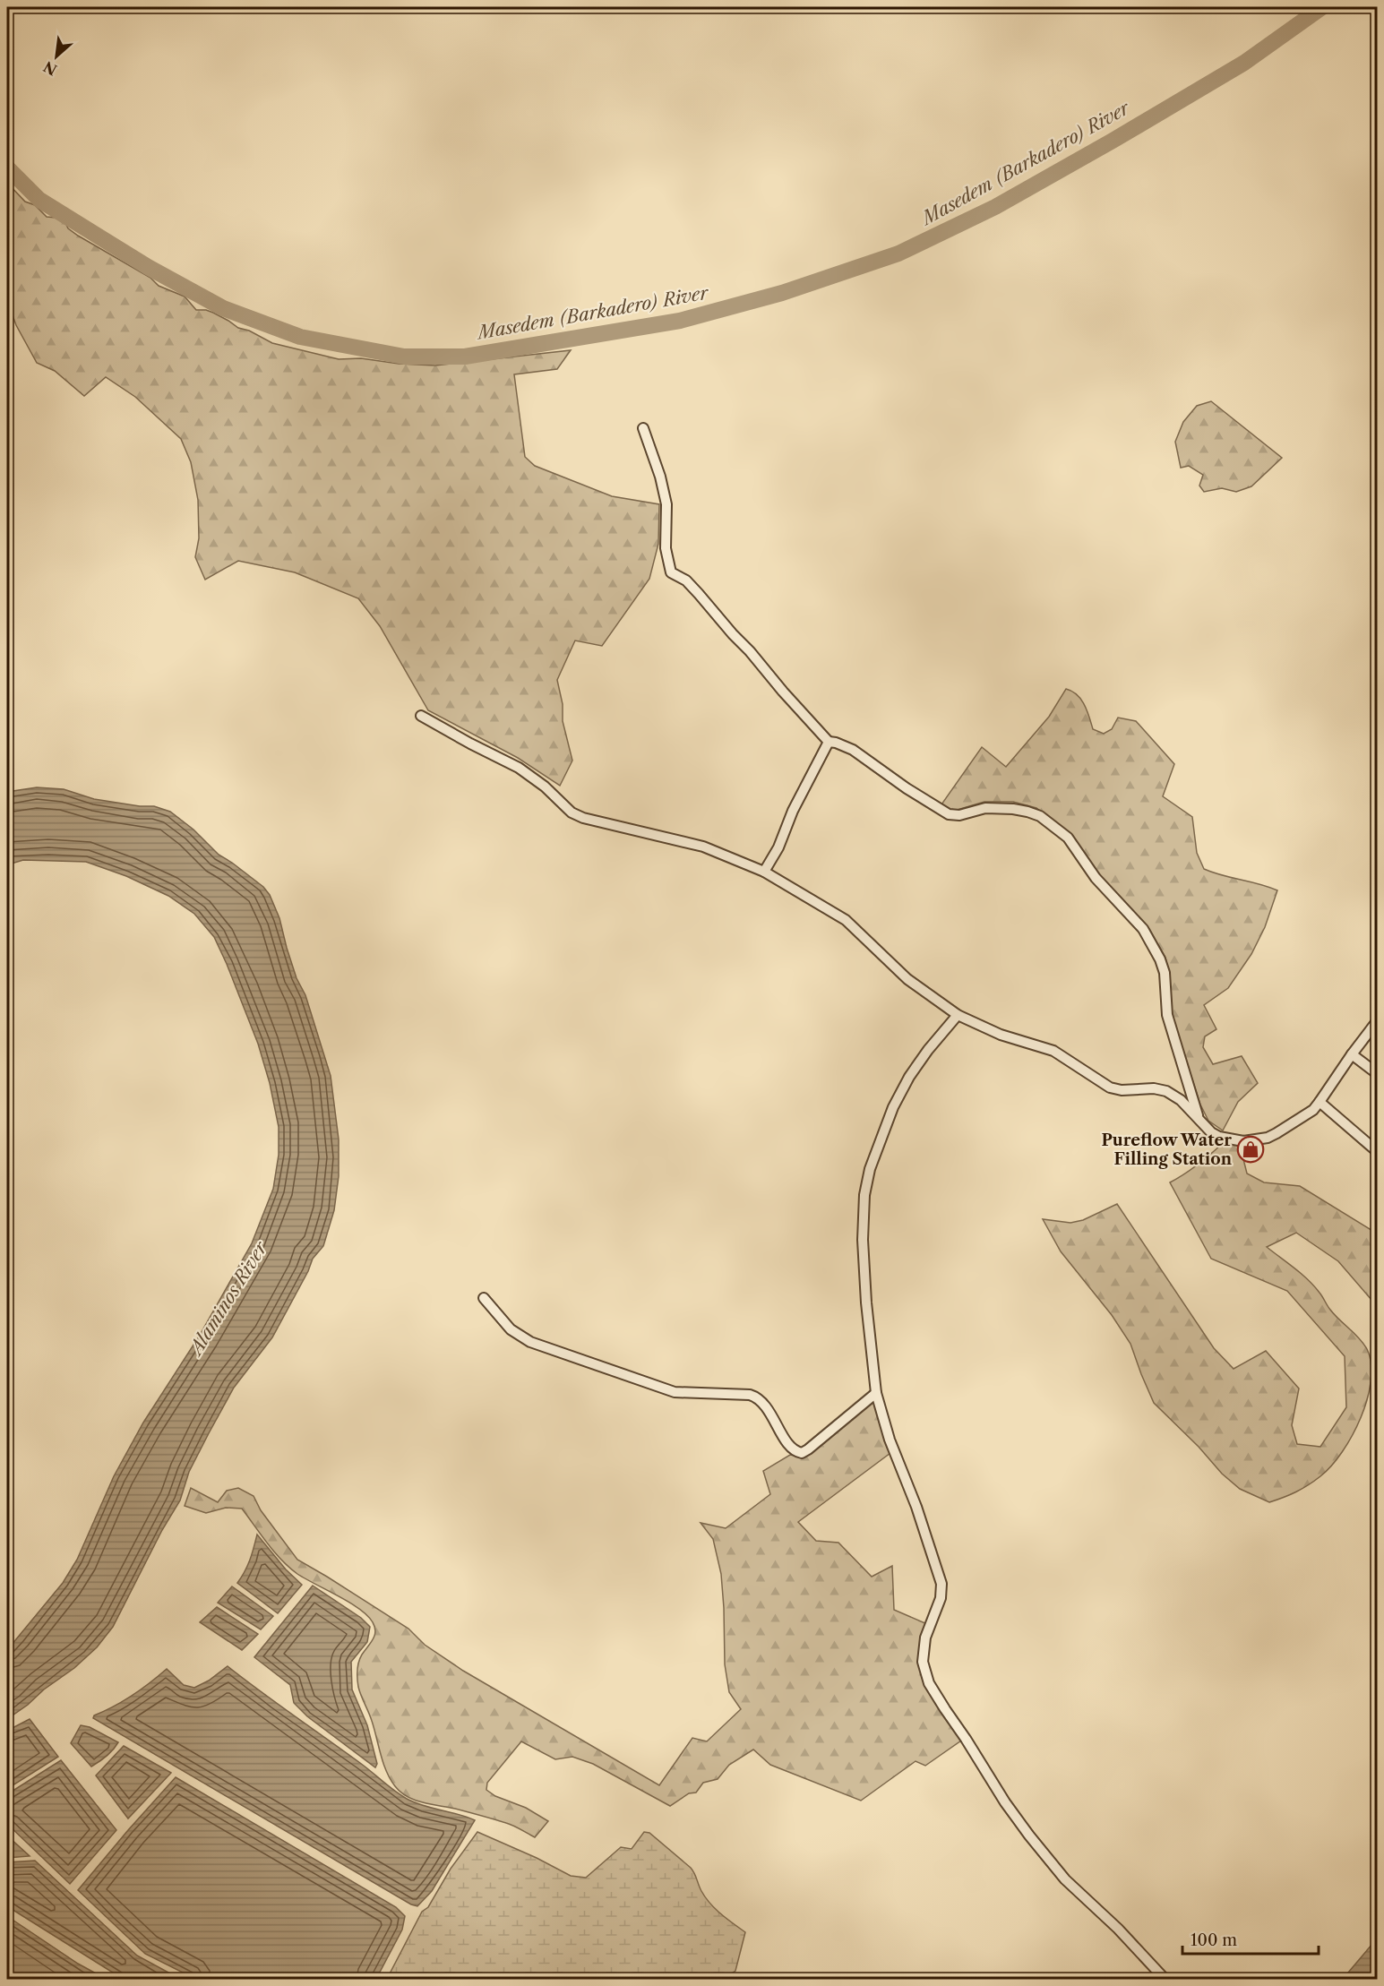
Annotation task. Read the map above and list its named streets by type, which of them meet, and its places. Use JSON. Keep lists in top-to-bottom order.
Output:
{
  "water": ["Masedem (Barkadero) River", "Alaminos River"],
  "places": {
    "shop": ["Pureflow Water Filling Station"]
  },
  "scale_bar": "100 m",
  "north": "bottom left"
}
